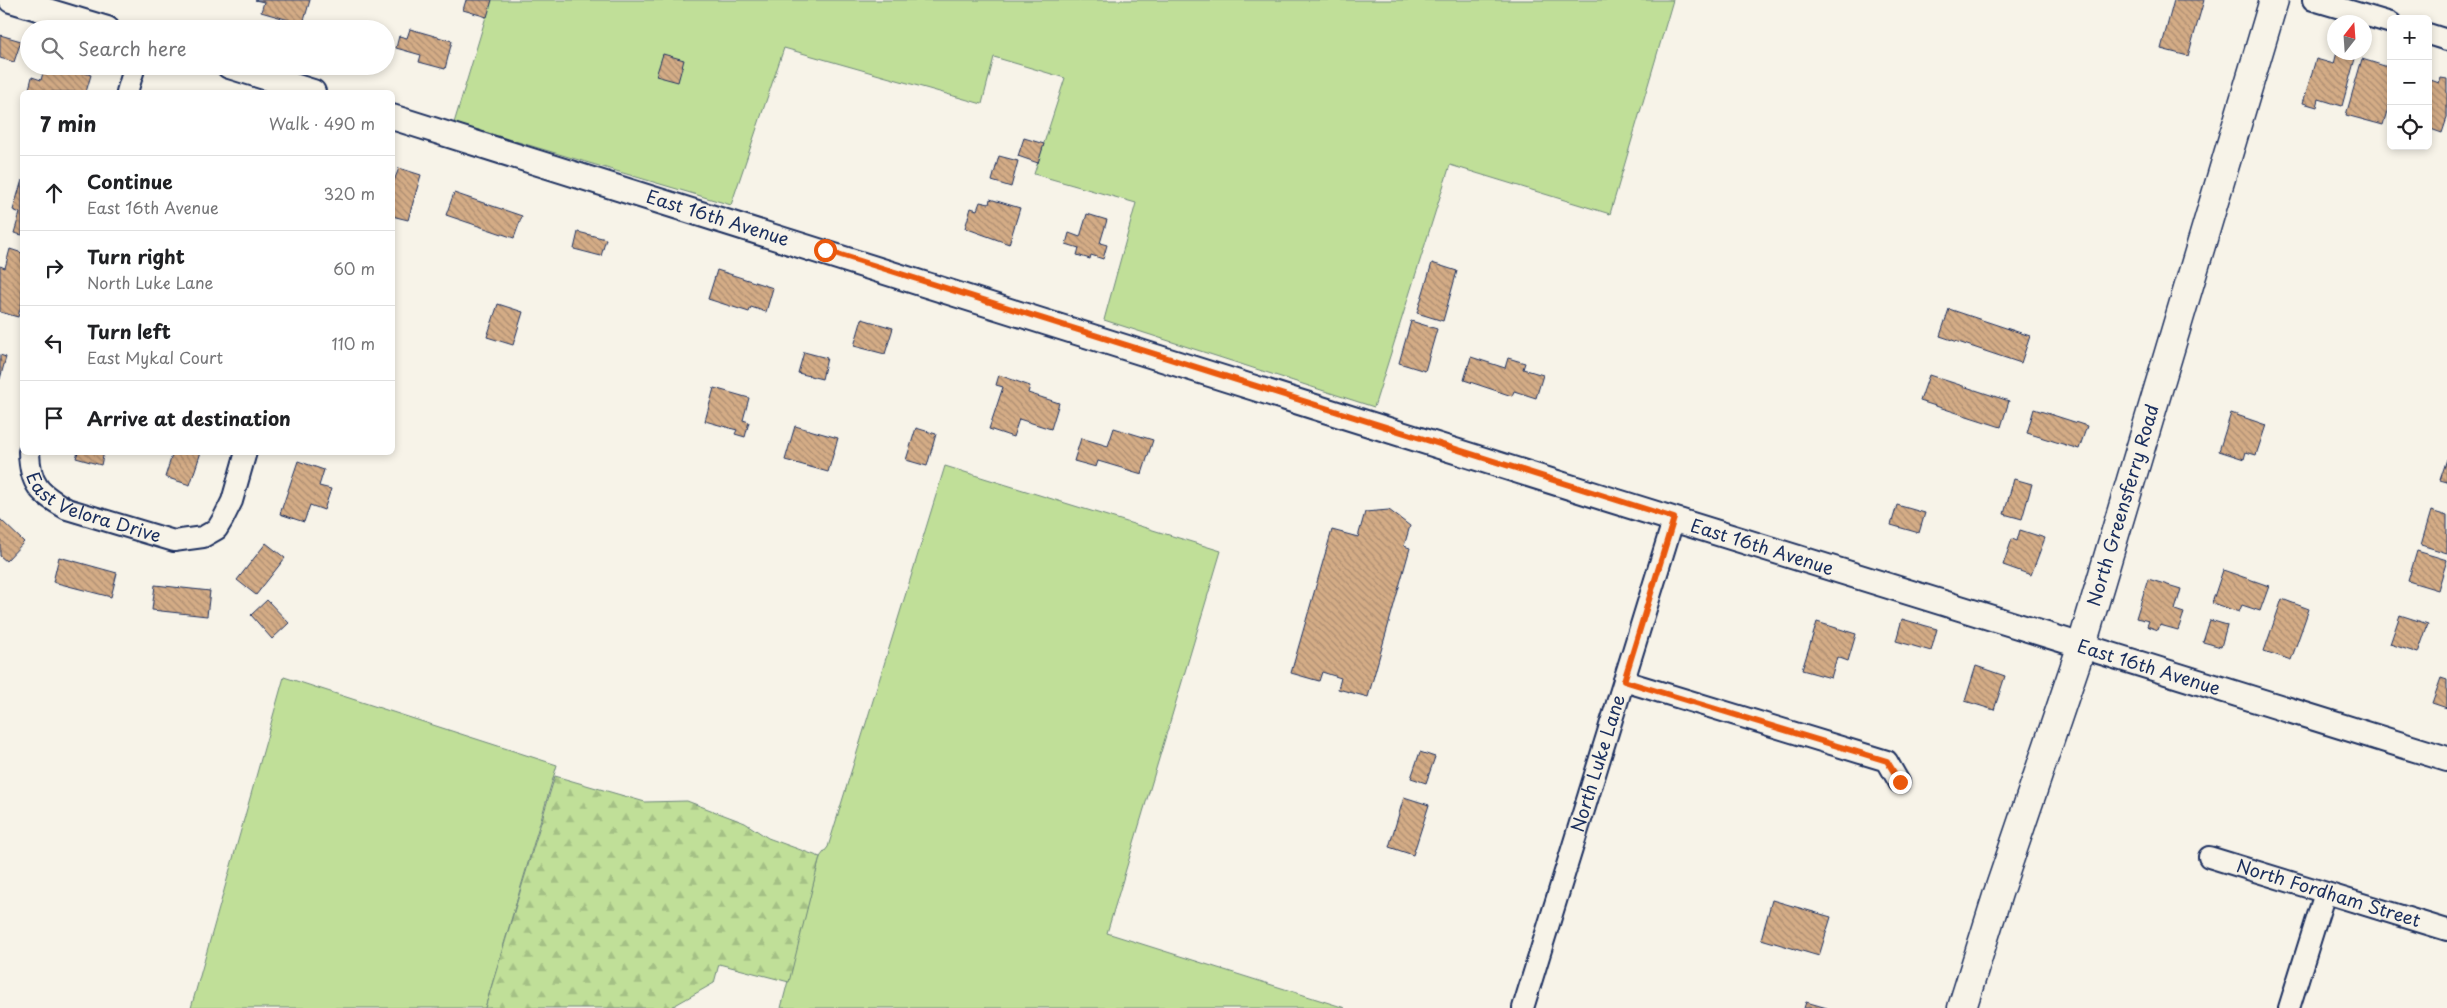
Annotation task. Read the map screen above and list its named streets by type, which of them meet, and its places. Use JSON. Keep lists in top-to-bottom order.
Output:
{
  "streets": {
    "main road": ["North Greensferry Road"],
    "street": [
      "East 16th Avenue",
      "East Velora Drive",
      "North Luke Lane",
      "North Fordham Street"
    ]
  },
  "crossings": [
    ["East 16th Avenue", "North Greensferry Road"],
    ["East 16th Avenue", "North Luke Lane"]
  ],
  "north": "top",
  "page": {
    "map_buttons": ["+", "−"],
    "search": "Search here",
    "heading": ["7 min", "Walk · 490 m"],
    "list": [
      ["Continue", "East 16th Avenue", "320 m"],
      ["Turn right", "North Luke Lane", "60 m"],
      ["Turn left", "East Mykal Court", "110 m"],
      "Arrive at destination"
    ]
  }
}
